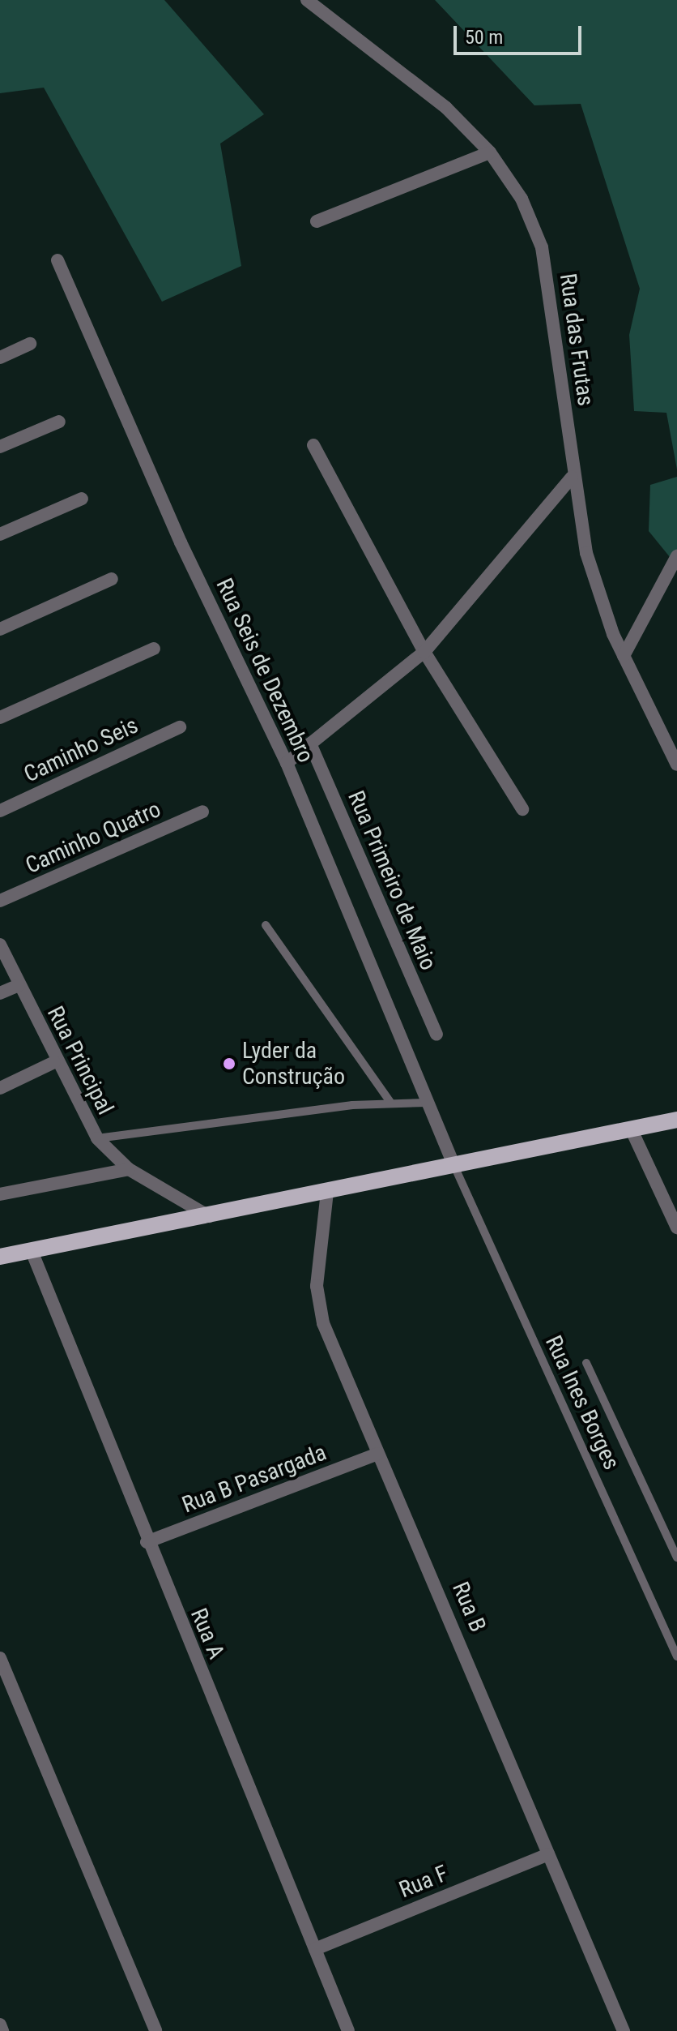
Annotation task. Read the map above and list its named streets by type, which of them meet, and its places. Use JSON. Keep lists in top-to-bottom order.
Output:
{
  "streets": {
    "street": [
      "Rua das Frutas",
      "Rua Seis de Dezembro",
      "Caminho Seis",
      "Caminho Quatro",
      "Rua Primeiro de Maio",
      "Rua Principal",
      "Rua B Pasargada",
      "Rua B",
      "Rua A",
      "Rua F"
    ],
    "lane": ["Rua Ines Borges"]
  },
  "crossings": [
    ["Rua Seis de Dezembro", "Rua Ines Borges"],
    ["Rua B Pasargada", "Rua B"],
    ["Rua B Pasargada", "Rua A"],
    ["Rua B", "Rua F"],
    ["Rua A", "Rua F"]
  ],
  "places": ["Lyder da Construção"],
  "scale_bar": "50 m"
}
